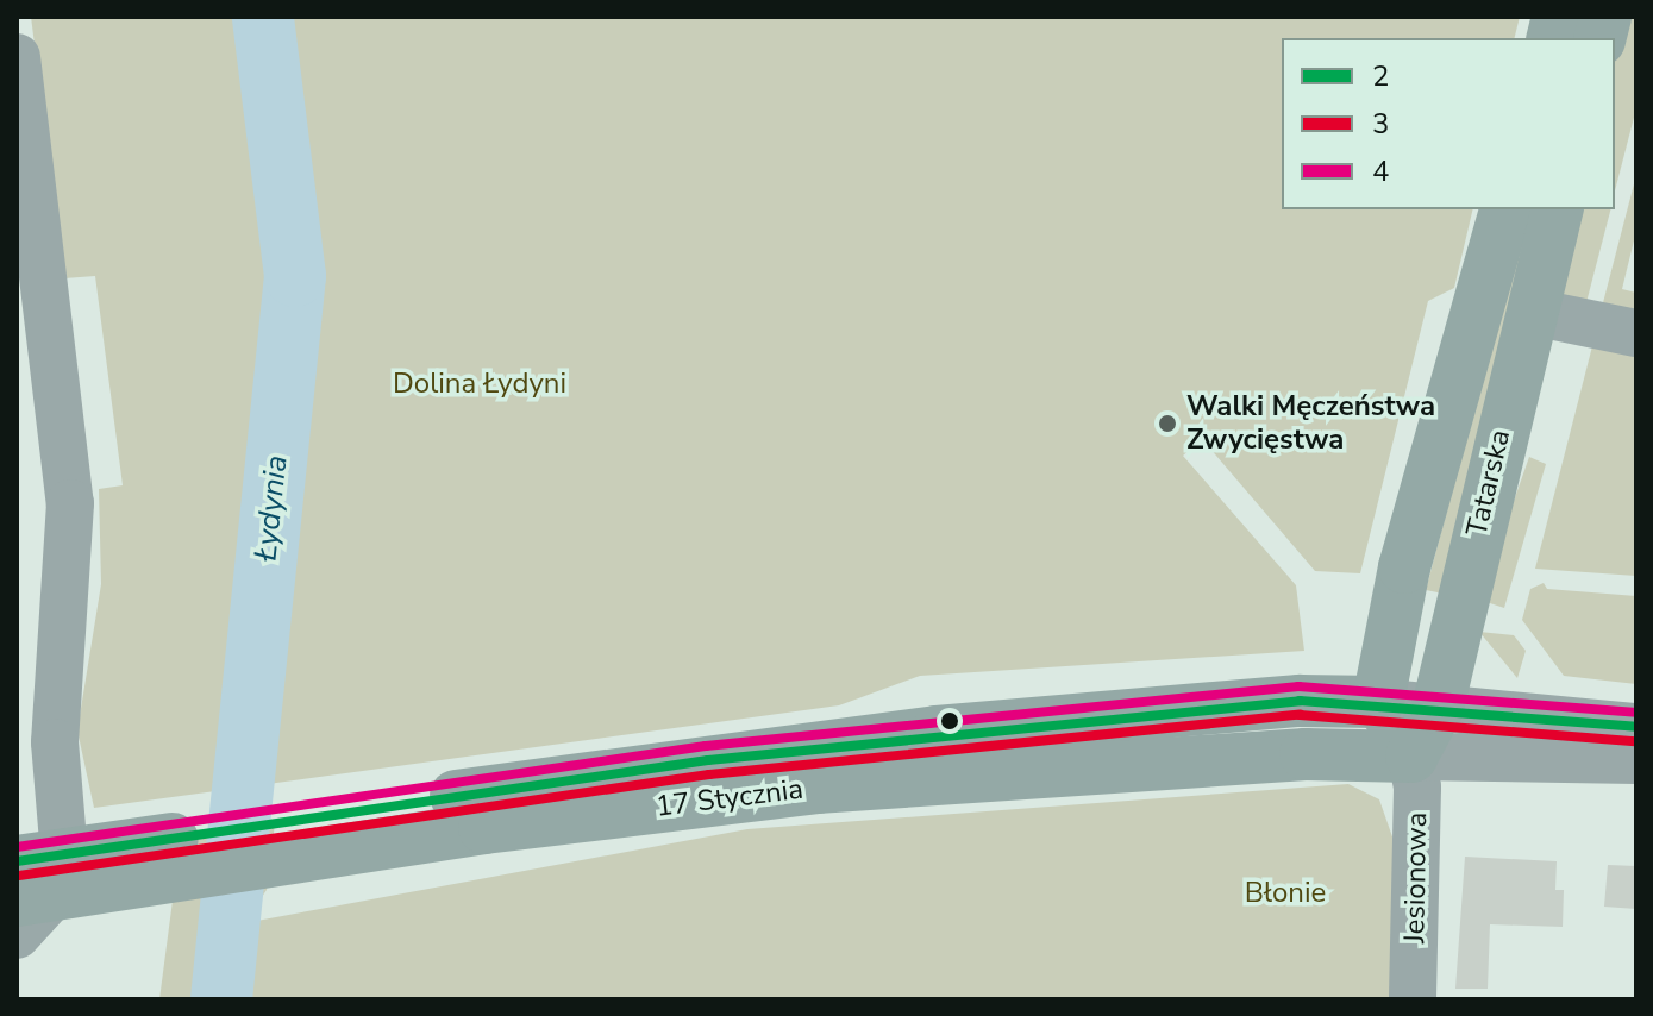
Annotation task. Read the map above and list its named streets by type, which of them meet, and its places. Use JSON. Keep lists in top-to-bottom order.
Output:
{
  "streets": {
    "main road": ["Tatarska", "17 Stycznia"],
    "street": ["Jesionowa"]
  },
  "crossings": [
    ["Tatarska", "17 Stycznia"],
    ["Tatarska", "Jesionowa"],
    ["17 Stycznia", "Jesionowa"]
  ],
  "water": ["Łydynia"],
  "parks": ["Dolina Łydyni", "Błonie"],
  "places": ["Walki Męczeństwa Zwycięstwa"],
  "lines": ["transit line 4", "transit line 2", "transit line 3"],
  "legend": ["2", "3", "4"]
}
